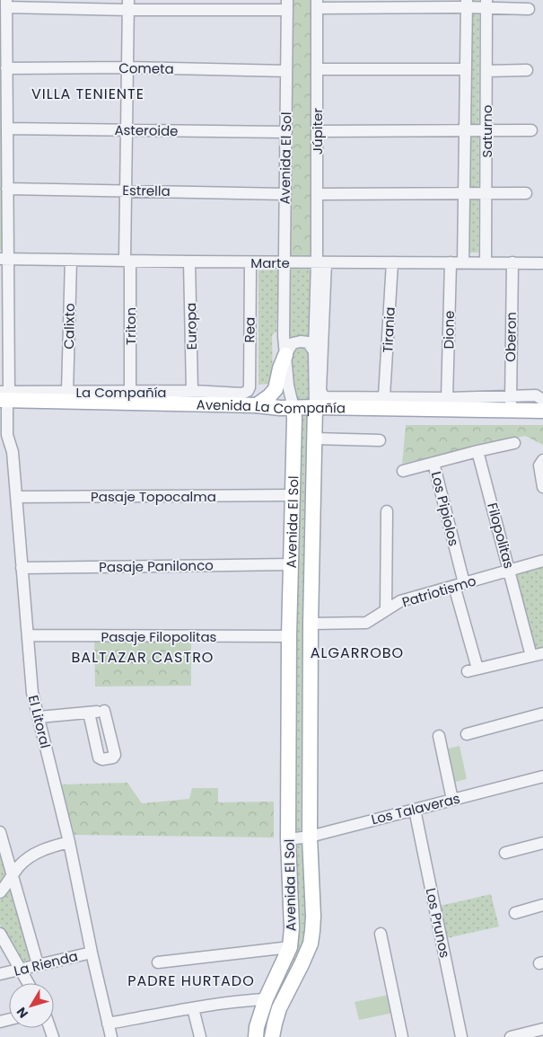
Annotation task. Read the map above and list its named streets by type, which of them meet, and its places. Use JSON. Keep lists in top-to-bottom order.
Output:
{
  "streets": {
    "main road": ["Avenida El Sol", "Avenida La Compañía"],
    "street": [
      "Cometa",
      "Asteroide",
      "Júpiter",
      "Saturno",
      "Estrella",
      "Marte",
      "Calixto",
      "Triton",
      "Europa",
      "Rea",
      "Tirania",
      "Dione",
      "Oberon",
      "La Compañía",
      "Pasaje Topocalma",
      "Los Pipiolos",
      "Filopolitas",
      "Pasaje Panilonco",
      "Patriotismo",
      "Pasaje Filopolitas",
      "El Litoral",
      "Los Talaveras",
      "Los Prunos",
      "La Rienda"
    ]
  },
  "crossings": [
    ["Cometa", "Avenida El Sol"],
    ["Cometa", "Triton"],
    ["Cometa", "El Litoral"],
    ["Asteroide", "Avenida El Sol"],
    ["Asteroide", "Triton"],
    ["Asteroide", "El Litoral"],
    ["Júpiter", "Avenida El Sol"],
    ["Júpiter", "Marte"],
    ["Saturno", "Marte"],
    ["Avenida El Sol", "Estrella"],
    ["Avenida El Sol", "Marte"],
    ["Avenida El Sol", "Avenida La Compañía"],
    ["Avenida El Sol", "Pasaje Topocalma"],
    ["Avenida El Sol", "Pasaje Panilonco"],
    ["Avenida El Sol", "Patriotismo"],
    ["Avenida El Sol", "Pasaje Filopolitas"],
    ["Avenida El Sol", "Los Talaveras"],
    ["Estrella", "Triton"],
    ["Estrella", "El Litoral"],
    ["Marte", "Calixto"],
    ["Marte", "Triton"],
    ["Marte", "Europa"],
    ["Marte", "Rea"],
    ["Marte", "Tirania"],
    ["Marte", "Dione"],
    ["Marte", "Oberon"],
    ["Marte", "El Litoral"],
    ["Calixto", "La Compañía"],
    ["Triton", "La Compañía"],
    ["Europa", "La Compañía"],
    ["Rea", "La Compañía"],
    ["Oberon", "Avenida La Compañía"],
    ["La Compañía", "Avenida La Compañía"],
    ["La Compañía", "El Litoral"],
    ["Avenida La Compañía", "El Litoral"],
    ["Pasaje Topocalma", "El Litoral"],
    ["Los Pipiolos", "Filopolitas"],
    ["Los Pipiolos", "Patriotismo"],
    ["Filopolitas", "Patriotismo"],
    ["Pasaje Panilonco", "El Litoral"],
    ["Pasaje Filopolitas", "El Litoral"],
    ["El Litoral", "La Rienda"],
    ["Los Talaveras", "Los Prunos"]
  ],
  "districts": [
    "VILLA TENIENTE",
    "ALGARROBO",
    "BALTAZAR CASTRO",
    "PADRE HURTADO"
  ],
  "north": "bottom left"
}
